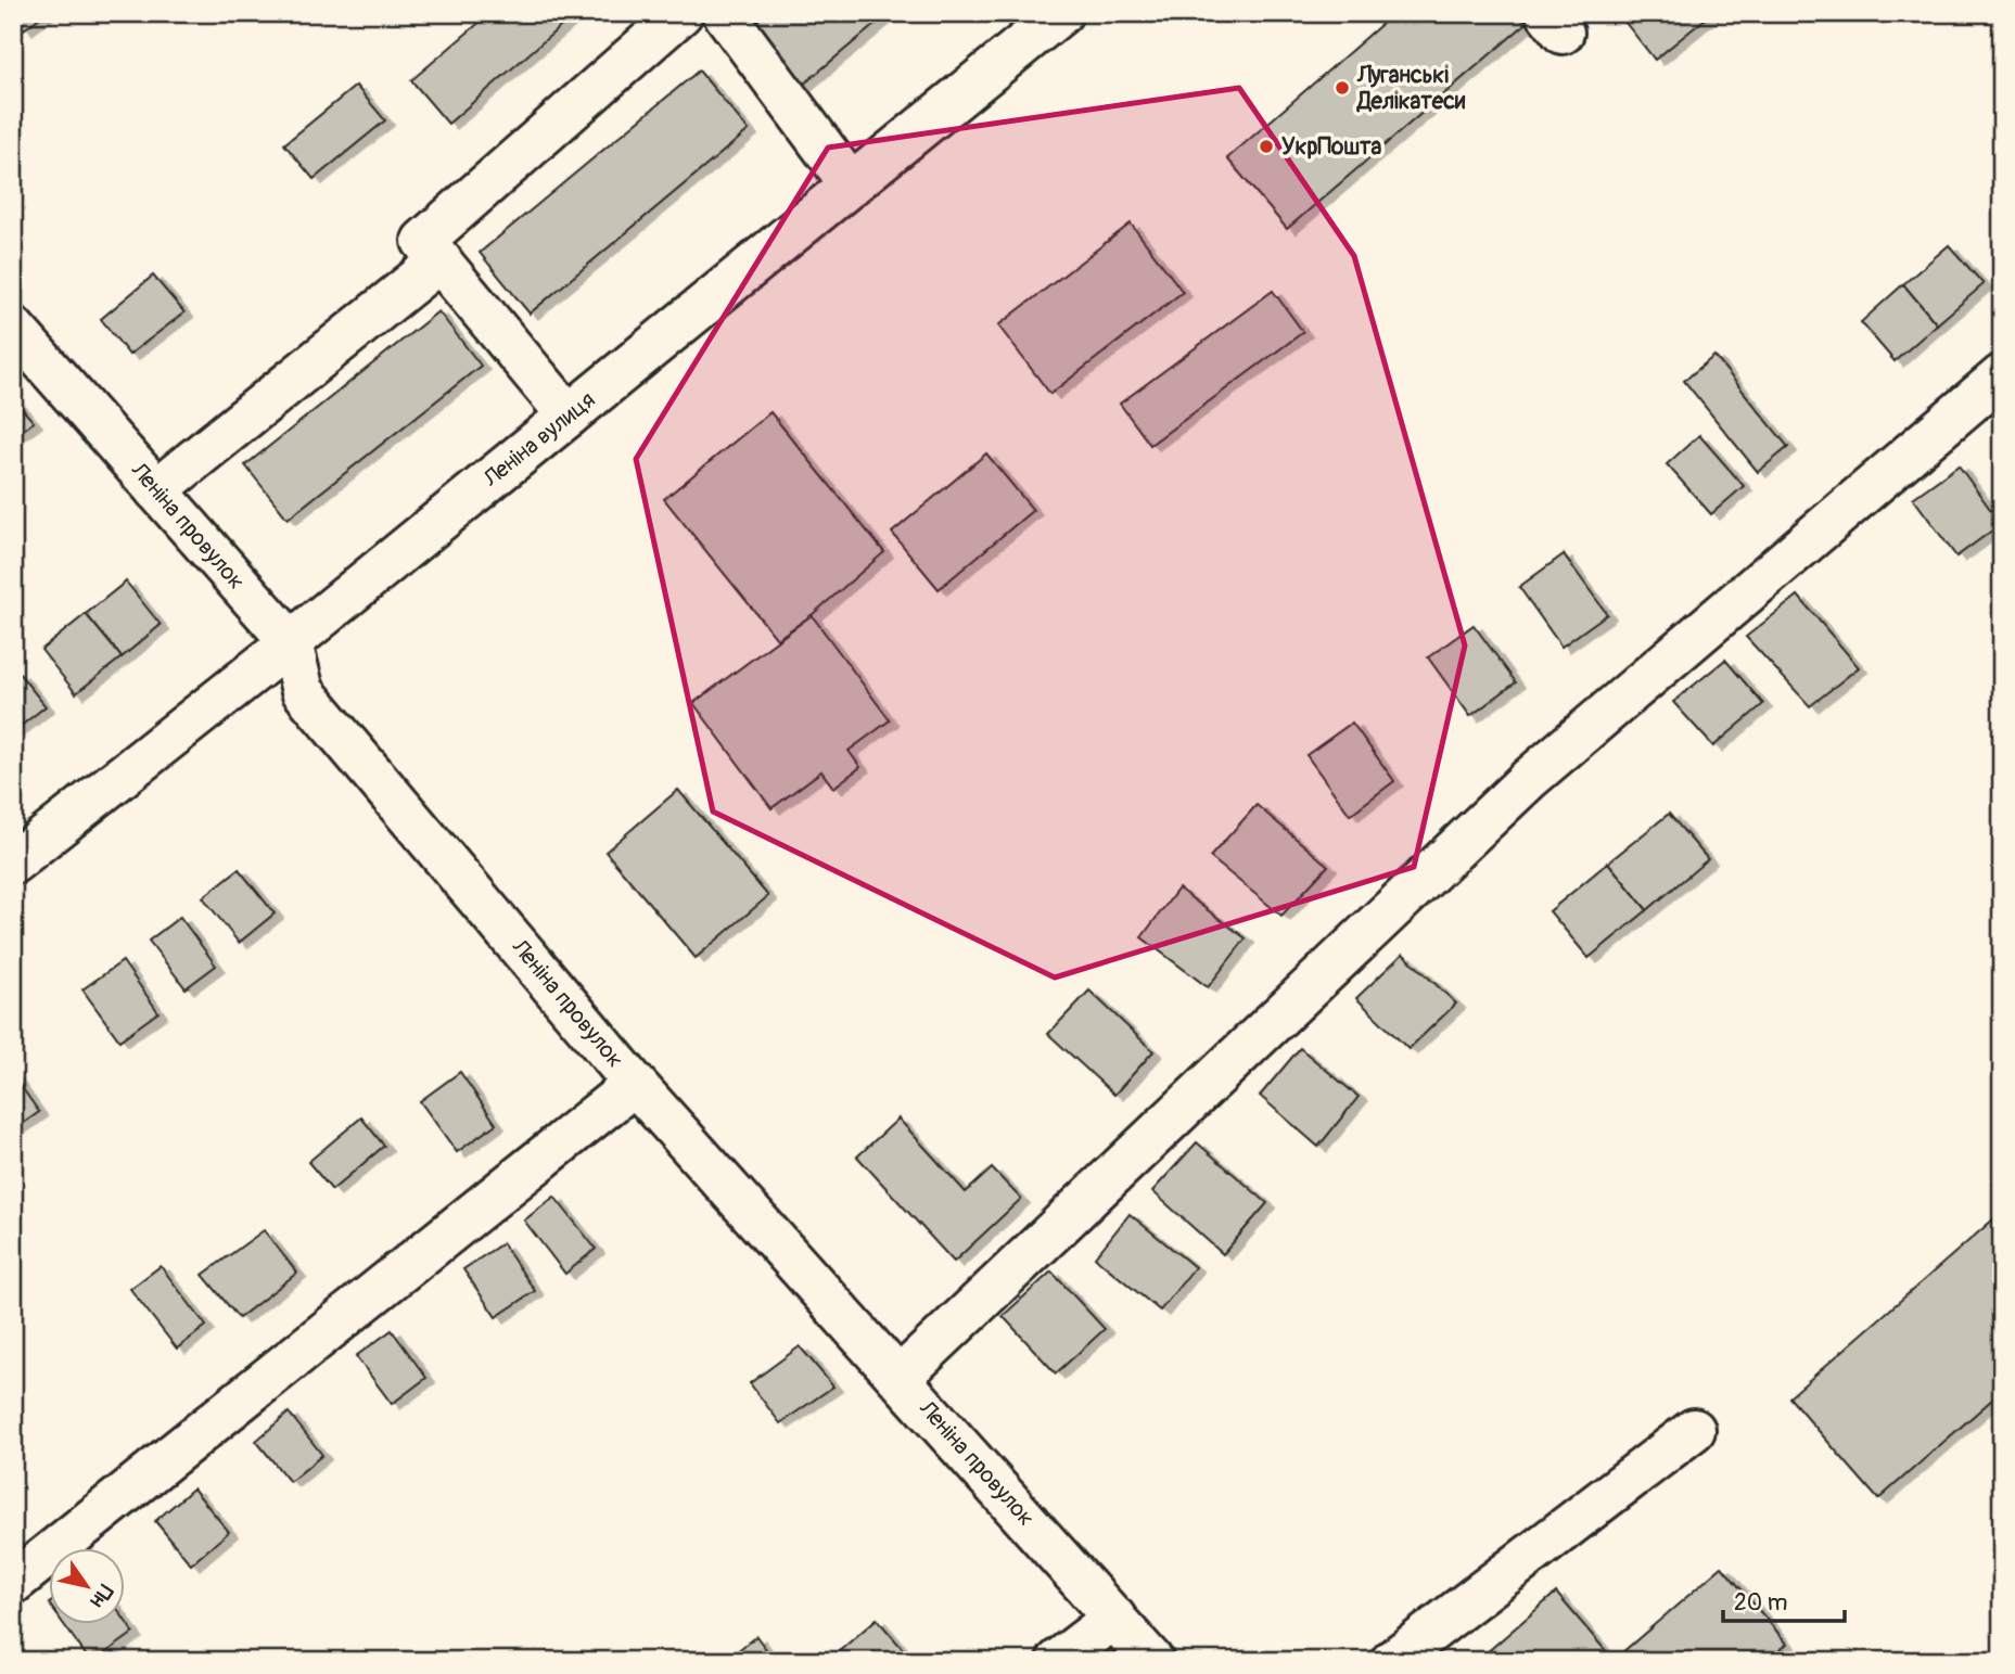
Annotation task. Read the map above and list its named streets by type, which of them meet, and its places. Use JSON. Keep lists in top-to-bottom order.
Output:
{
  "streets": {
    "street": ["Леніна вулиця", "Леніна провулок"]
  },
  "crossings": [
    ["Леніна вулиця", "Леніна провулок"]
  ],
  "places": ["Луганські Делікатеси", "УкрПошта"],
  "scale_bar": "20 m",
  "north": "bottom right"
}
